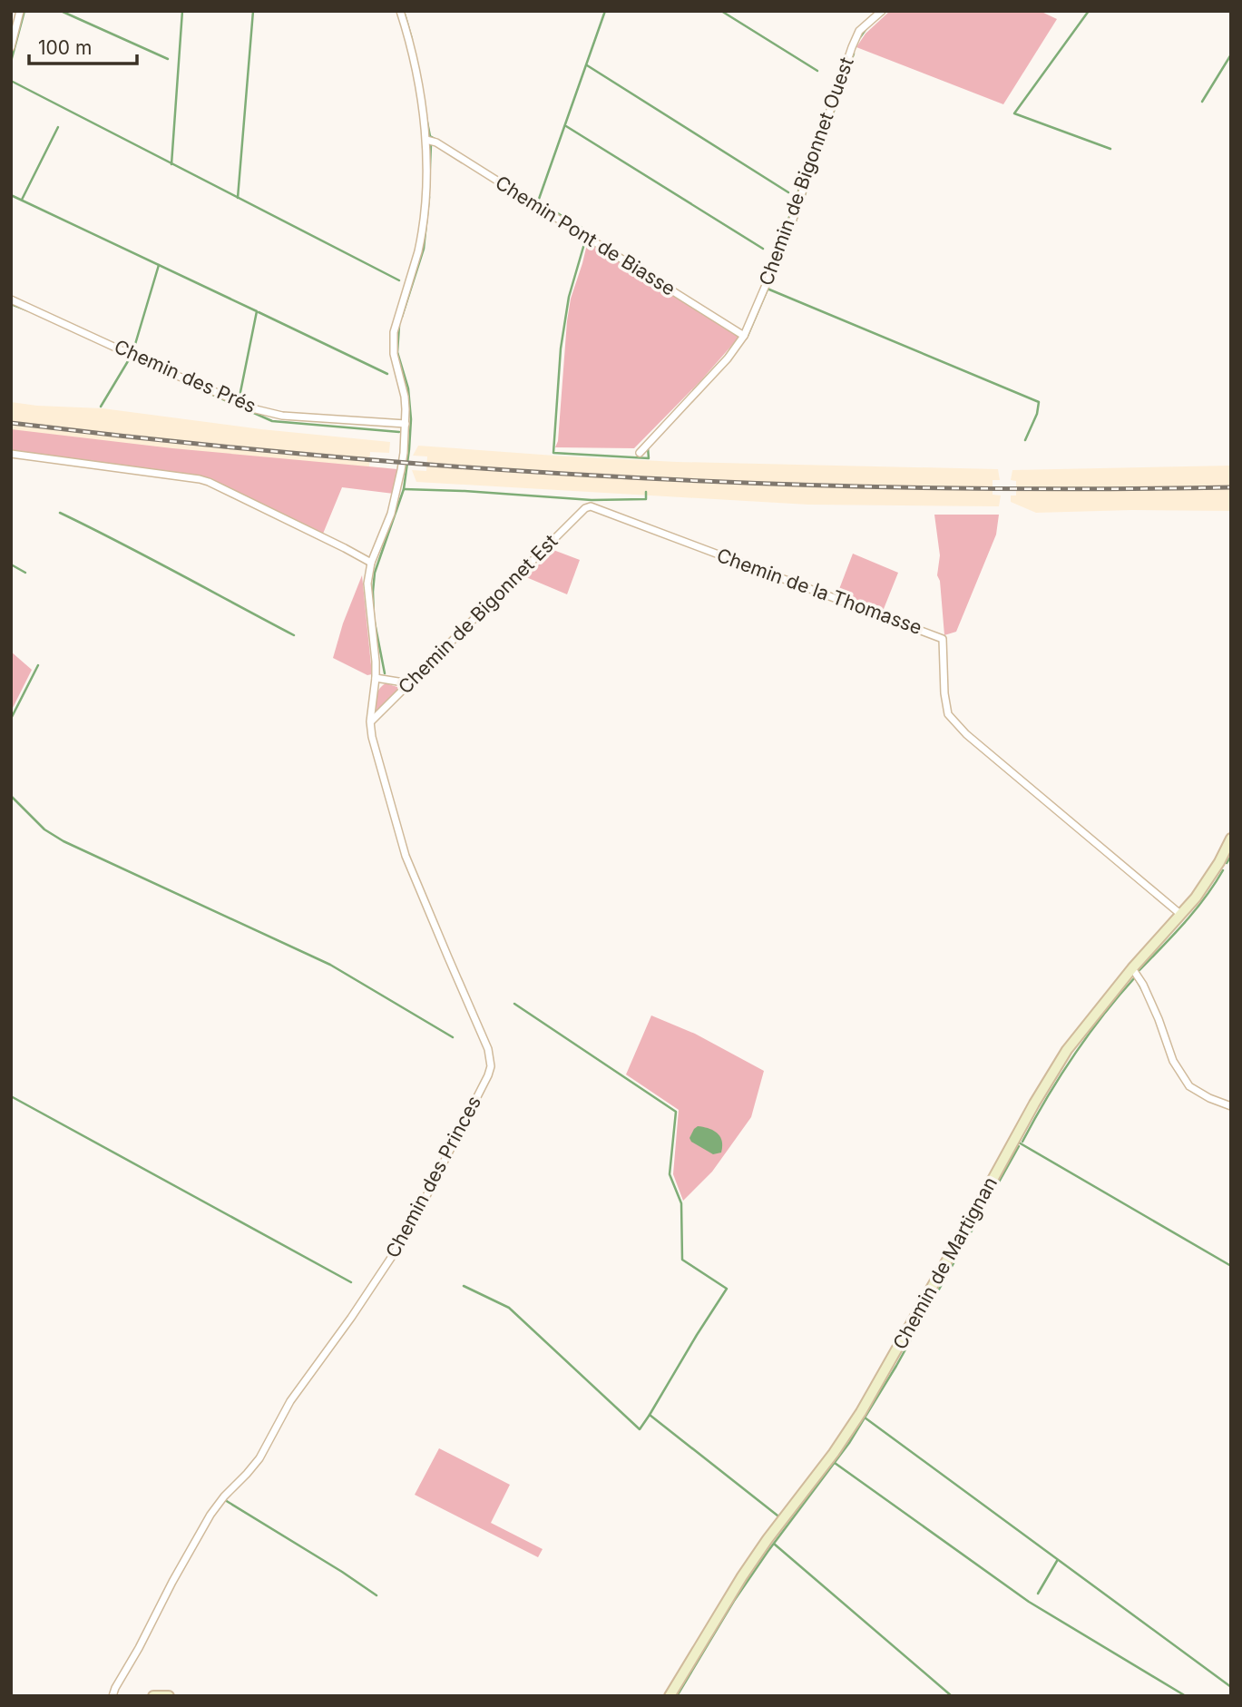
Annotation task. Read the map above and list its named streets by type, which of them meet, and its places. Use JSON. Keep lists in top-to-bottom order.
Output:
{
  "streets": {
    "main road": ["Chemin de Martignan"],
    "street": [
      "Chemin de Bigonnet Ouest",
      "Chemin Pont de Biasse",
      "Chemin des Prés",
      "Chemin de la Thomasse",
      "Chemin de Bigonnet Est",
      "Chemin des Princes"
    ]
  },
  "crossings": [
    ["Chemin de Bigonnet Ouest", "Chemin Pont de Biasse"],
    ["Chemin Pont de Biasse", "Chemin des Princes"],
    ["Chemin des Prés", "Chemin des Princes"],
    ["Chemin de la Thomasse", "Chemin de Bigonnet Est"],
    ["Chemin de la Thomasse", "Chemin de Martignan"],
    ["Chemin de Bigonnet Est", "Chemin des Princes"]
  ],
  "scale_bar": "100 m"
}
